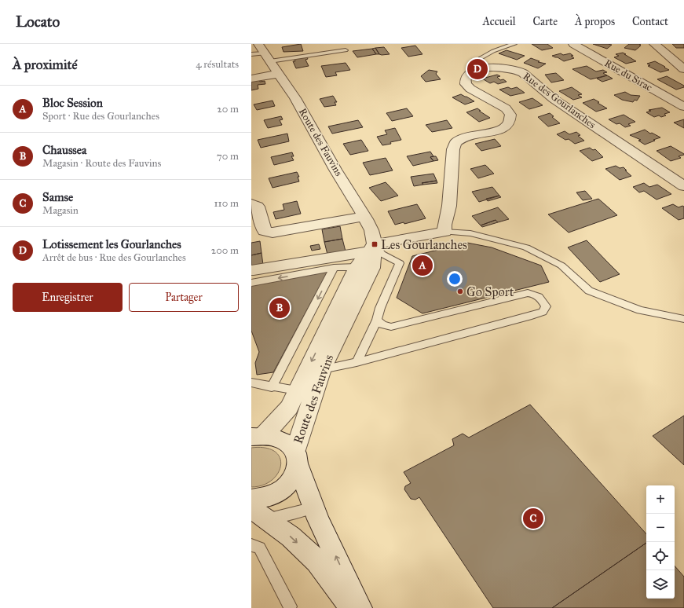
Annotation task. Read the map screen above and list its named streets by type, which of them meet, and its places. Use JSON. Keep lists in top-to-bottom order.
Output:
{
  "streets": {
    "street": ["Rue du Sirac", "Rue des Gourlanches", "Route des Fauvins"]
  },
  "places": {
    "transit": ["Les Gourlanches"],
    "other": ["Go Sport"]
  },
  "page": {
    "header": "Locato",
    "nav": [
      "Accueil",
      "Carte",
      "À propos",
      "Contact"
    ],
    "heading": ["À proximité", "4 résultats"],
    "pins": [
      "D",
      "A",
      "B",
      "C"
    ],
    "list": [
      {
        "mark": "A",
        "name": "Bloc Session",
        "note": "Sport · Rue des Gourlanches",
        "value": "20 m"
      },
      {
        "mark": "B",
        "name": "Chaussea",
        "note": "Magasin · Route des Fauvins",
        "value": "70 m"
      },
      {
        "mark": "C",
        "name": "Samse",
        "note": "Magasin",
        "value": "110 m"
      },
      {
        "mark": "D",
        "name": "Lotissement les Gourlanches",
        "note": "Arrêt de bus · Rue des Gourlanches",
        "value": "200 m"
      }
    ],
    "buttons": ["Enregistrer", "Partager"],
    "map_buttons": ["+", "−"]
  }
}
